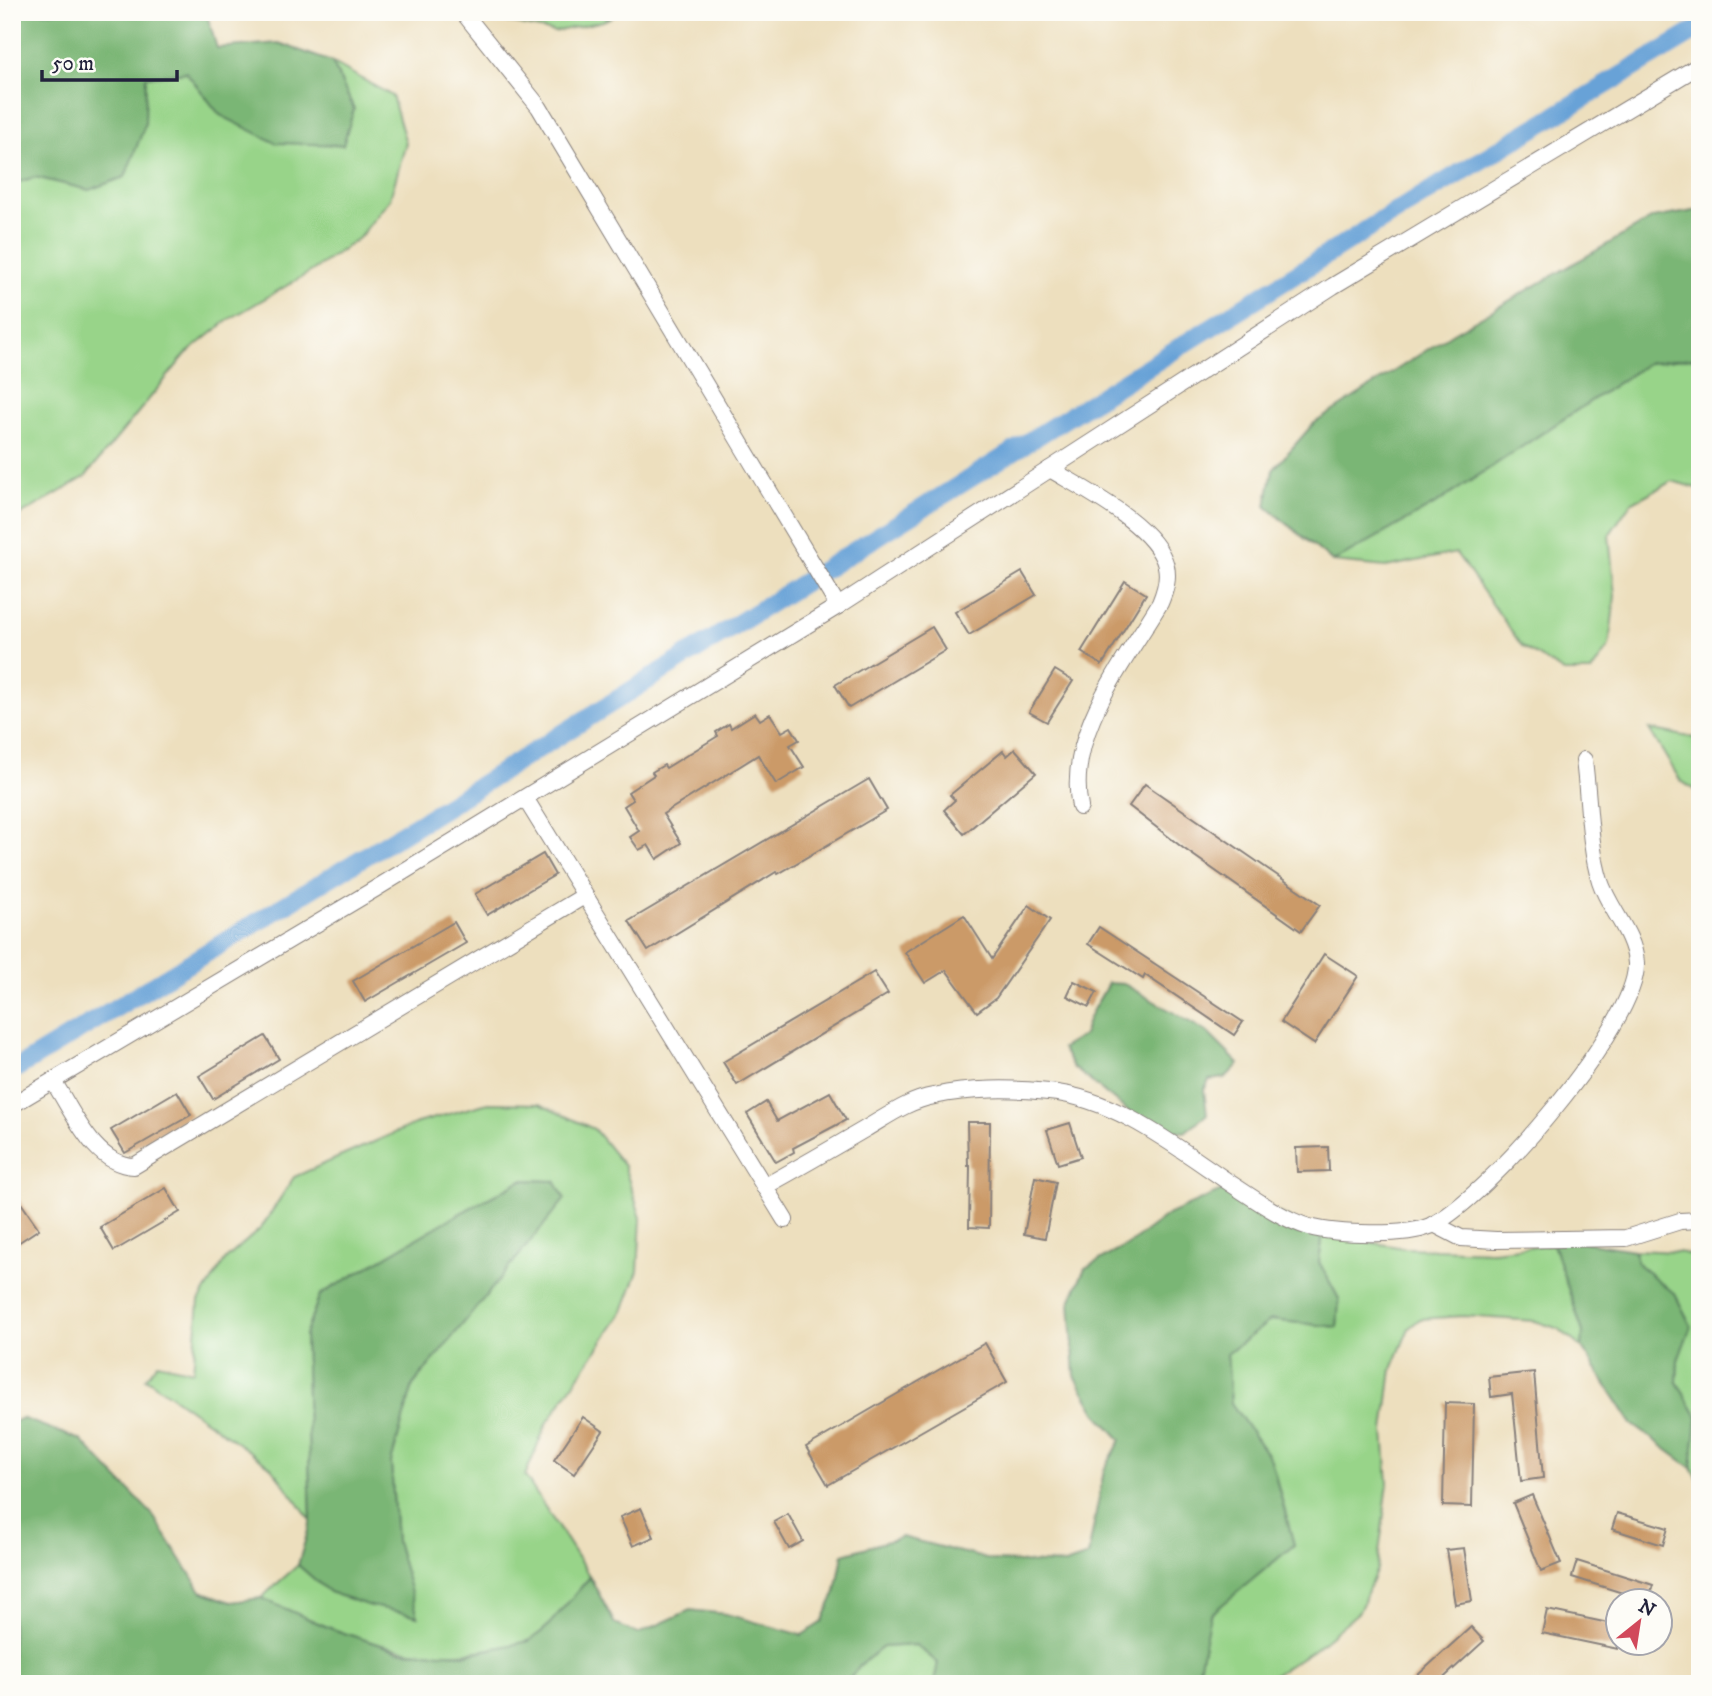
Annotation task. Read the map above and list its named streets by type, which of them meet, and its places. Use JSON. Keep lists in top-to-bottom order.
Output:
{
  "scale_bar": "50 m",
  "north": "top right"
}
